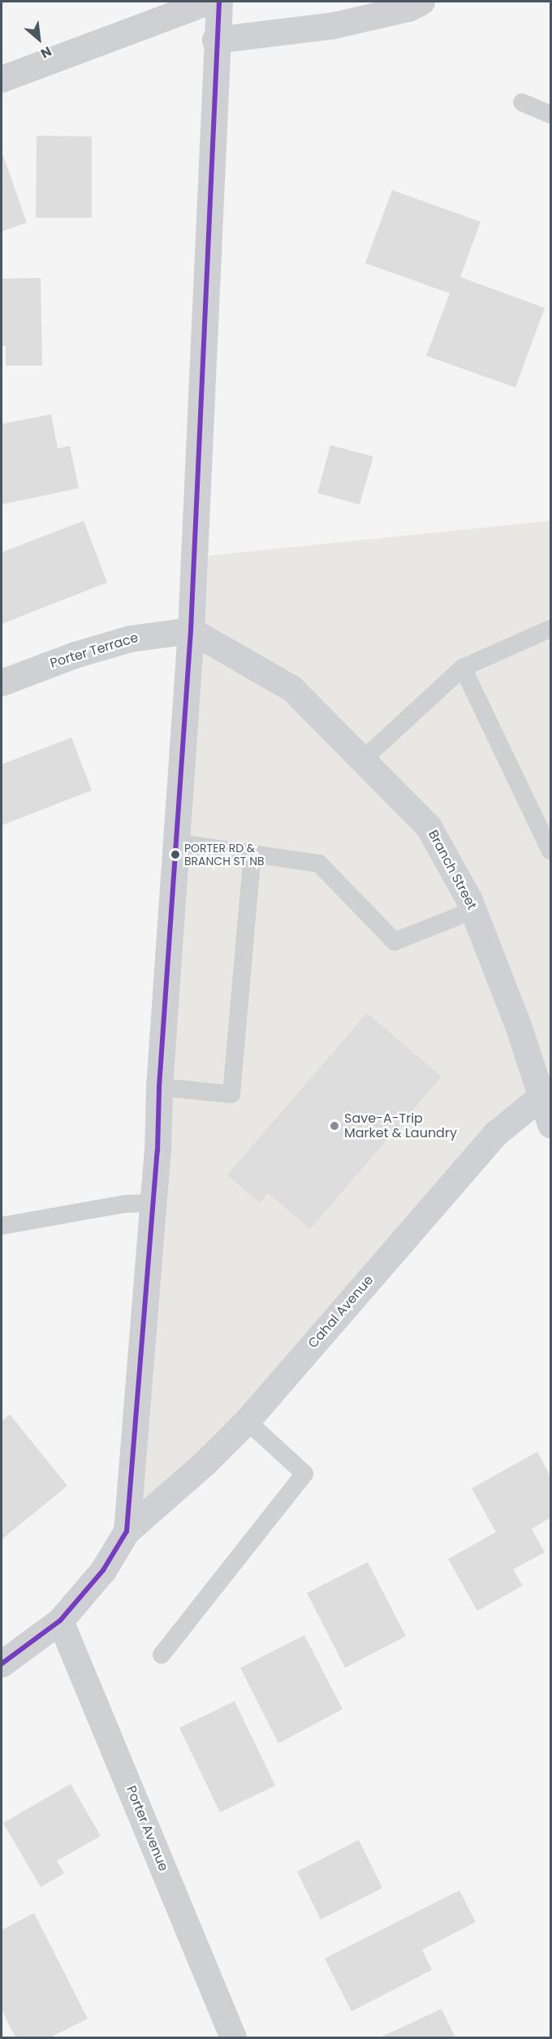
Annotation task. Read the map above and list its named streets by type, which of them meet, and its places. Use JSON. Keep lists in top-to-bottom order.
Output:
{
  "streets": {
    "street": [
      "Porter Terrace",
      "Branch Street",
      "Cahal Avenue",
      "Porter Avenue"
    ]
  },
  "crossings": [
    ["Porter Terrace", "Branch Street"],
    ["Branch Street", "Cahal Avenue"]
  ],
  "places": ["PORTER RD & BRANCH ST NB", "Save-A-Trip Market & Laundry"],
  "north": "bottom right"
}
